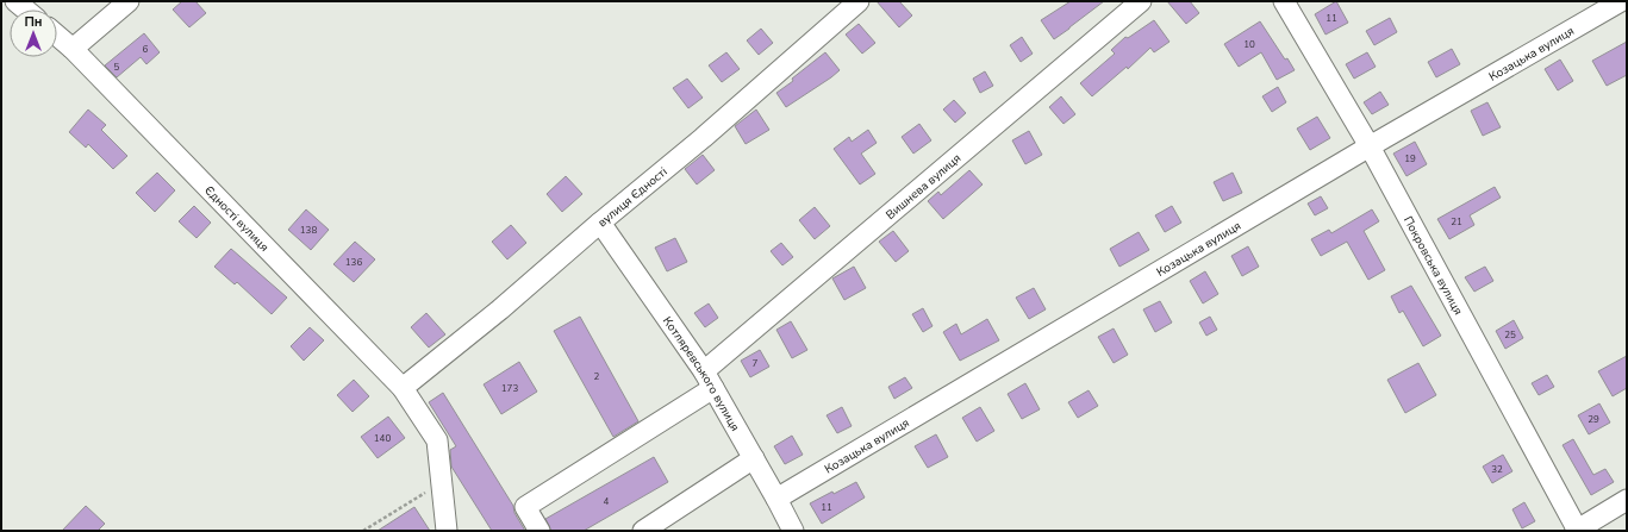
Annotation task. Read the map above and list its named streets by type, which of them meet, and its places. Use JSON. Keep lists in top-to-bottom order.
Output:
{
  "streets": {
    "street": [
      "Козацька вулиця",
      "Вишнева вулиця",
      "вулиця Єдності",
      "Єдності вулиця",
      "Покровська вулиця",
      "Котляревського вулиця"
    ]
  },
  "crossings": [
    ["Козацька вулиця", "Покровська вулиця"],
    ["Козацька вулиця", "Котляревського вулиця"],
    ["Вишнева вулиця", "Котляревського вулиця"],
    ["вулиця Єдності", "Єдності вулиця"],
    ["вулиця Єдності", "Котляревського вулиця"]
  ],
  "house_numbers": [
    "11",
    "10",
    "6",
    "5",
    "19",
    "21",
    "138",
    "136",
    "25",
    "7",
    "2",
    "173",
    "29",
    "140",
    "32",
    "4",
    "11"
  ],
  "north": "top"
}
